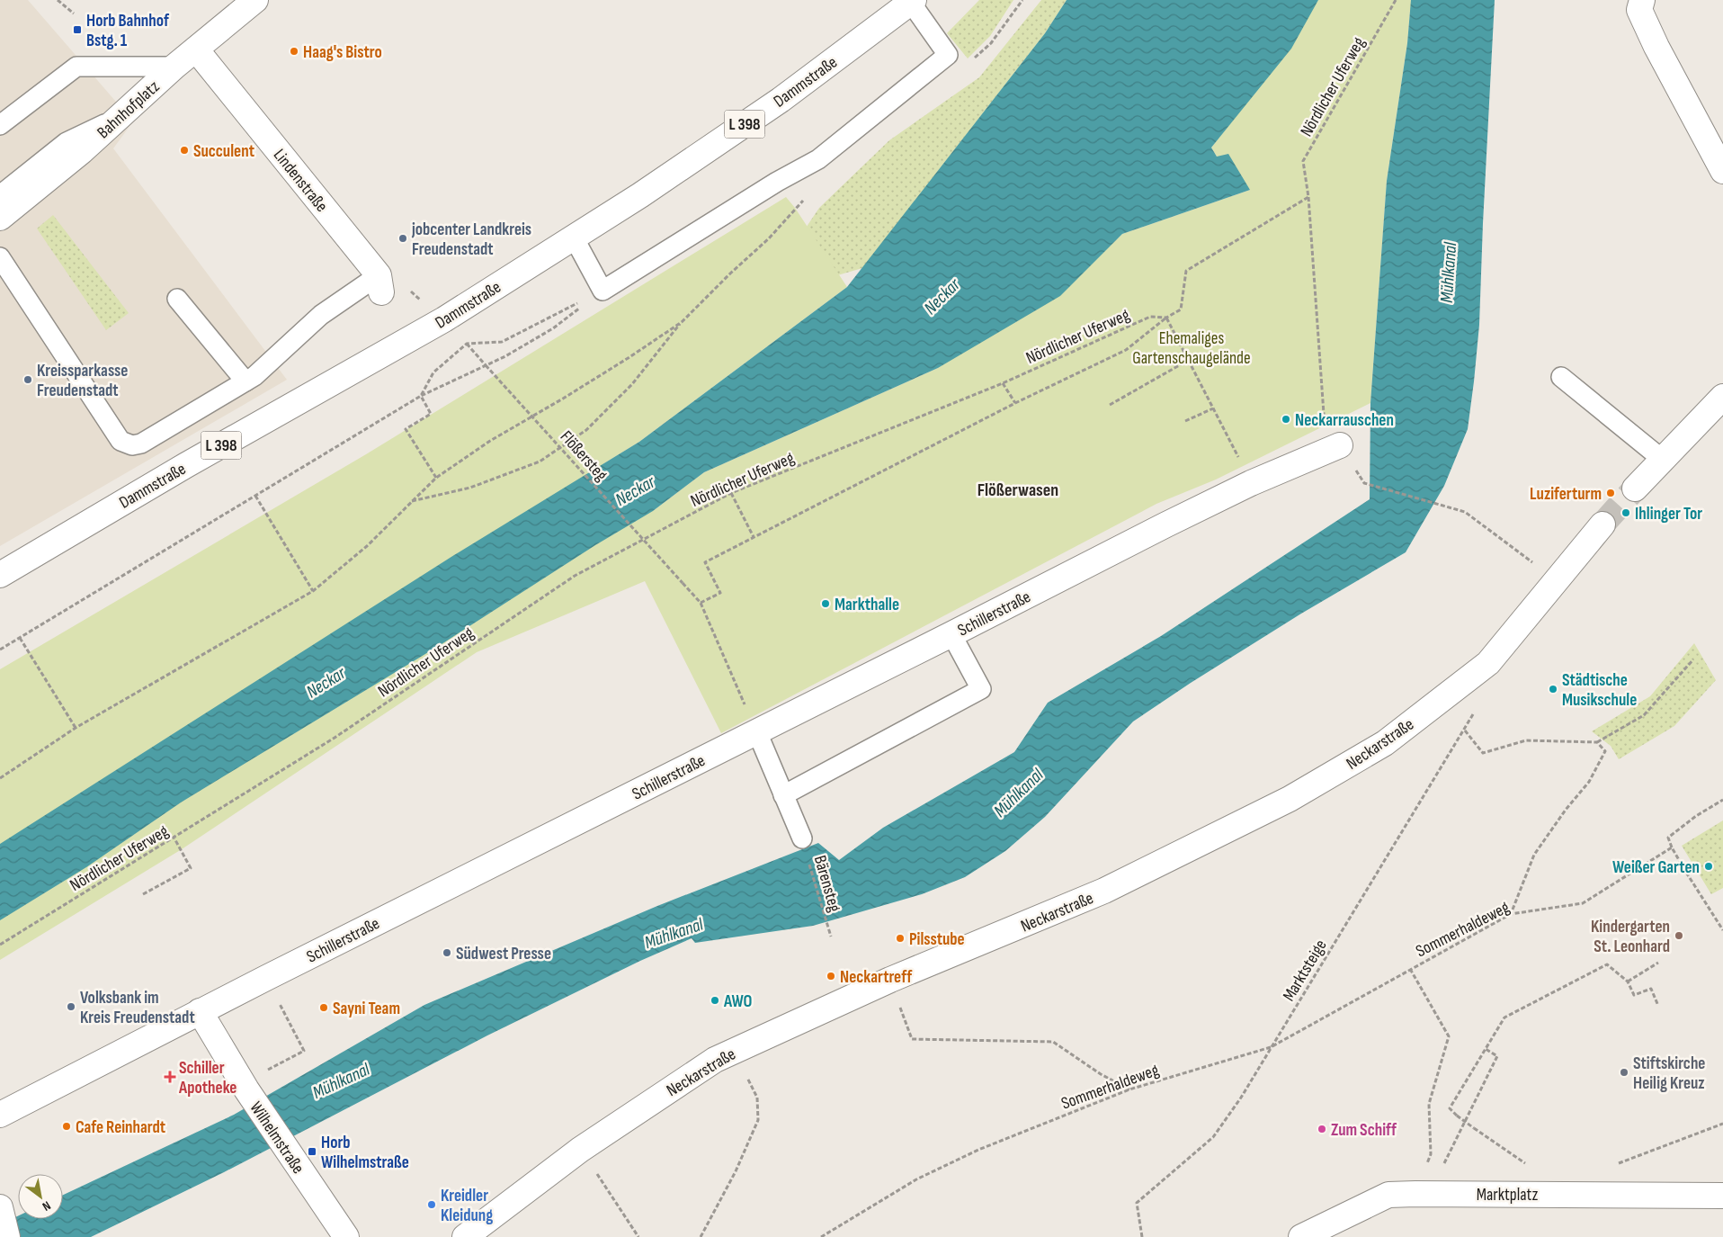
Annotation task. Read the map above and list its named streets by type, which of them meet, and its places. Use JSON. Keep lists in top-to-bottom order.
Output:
{
  "streets": {
    "street": [
      "Dammstraße",
      "Bahnhofplatz",
      "L 398",
      "Lindenstraße",
      "Schillerstraße",
      "Neckarstraße",
      "Wilhelmstraße",
      "Marktplatz"
    ],
    "path": [
      "Nördlicher Uferweg",
      "Flößersteg",
      "Bärensteg",
      "Sommerhaldeweg",
      "Marktsteige"
    ]
  },
  "crossings": [
    ["Nördlicher Uferweg", "Schillerstraße"],
    ["Bahnhofplatz", "Lindenstraße"],
    ["Flößersteg", "Schillerstraße"],
    ["Schillerstraße", "Wilhelmstraße"],
    ["Sommerhaldeweg", "Marktsteige"]
  ],
  "districts": ["Flößerwasen"],
  "water": ["Mühlkanal", "Neckar"],
  "parks": ["Ehemaliges Gartenschaugelände"],
  "places": {
    "transit": ["Horb Bahnhof Bstg. 1", "Horb Wilhelmstraße"],
    "other": [
      "Haag's Bistro",
      "Succulent",
      "jobcenter Landkreis Freudenstadt",
      "Kreissparkasse Freudenstadt",
      "Neckarrauschen",
      "Luziferturm",
      "Ihlinger Tor",
      "Markthalle",
      "Städtische Musikschule",
      "Weißer Garten",
      "Kindergarten St. Leonhard",
      "Pilsstube",
      "Südwest Presse",
      "Neckartreff",
      "AWO",
      "Volksbank im Kreis Freudenstadt",
      "Sayni Team",
      "Stiftskirche Heilig Kreuz",
      "Cafe Reinhardt",
      "Zum Schiff",
      "Kreidler Kleidung"
    ],
    "health": ["Schiller Apotheke"]
  },
  "north": "bottom right"
}
